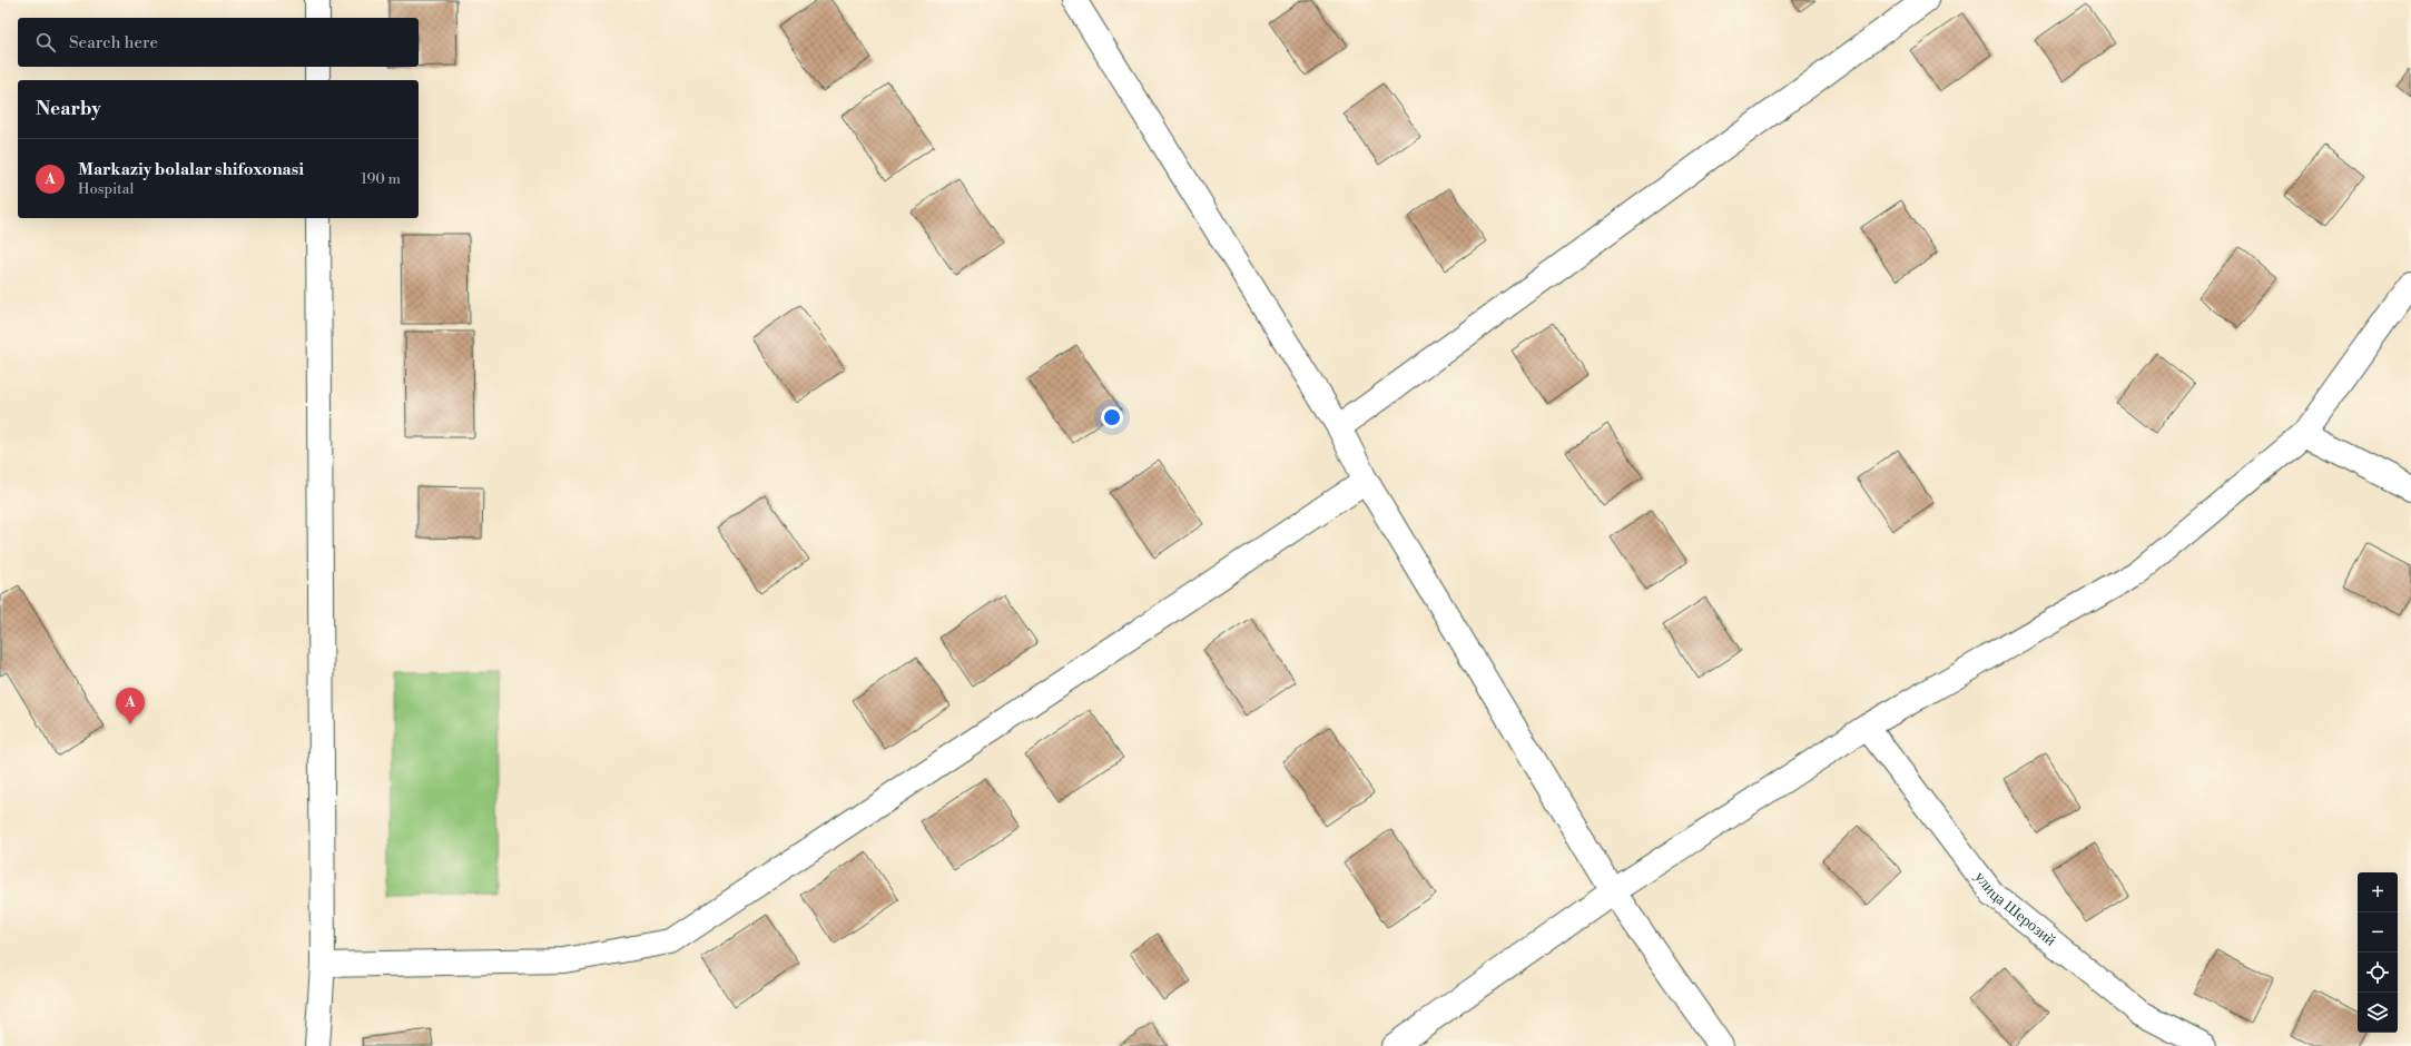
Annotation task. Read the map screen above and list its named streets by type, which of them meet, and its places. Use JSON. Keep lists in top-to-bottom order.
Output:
{
  "streets": {
    "street": ["улица Шерозий"]
  },
  "page": {
    "search": "Search here",
    "heading": "Nearby",
    "list": [
      {
        "mark": "A",
        "name": "Markaziy bolalar shifoxonasi",
        "note": "Hospital",
        "value": "190 m"
      }
    ],
    "pins": "A",
    "map_buttons": ["+", "−"]
  }
}
